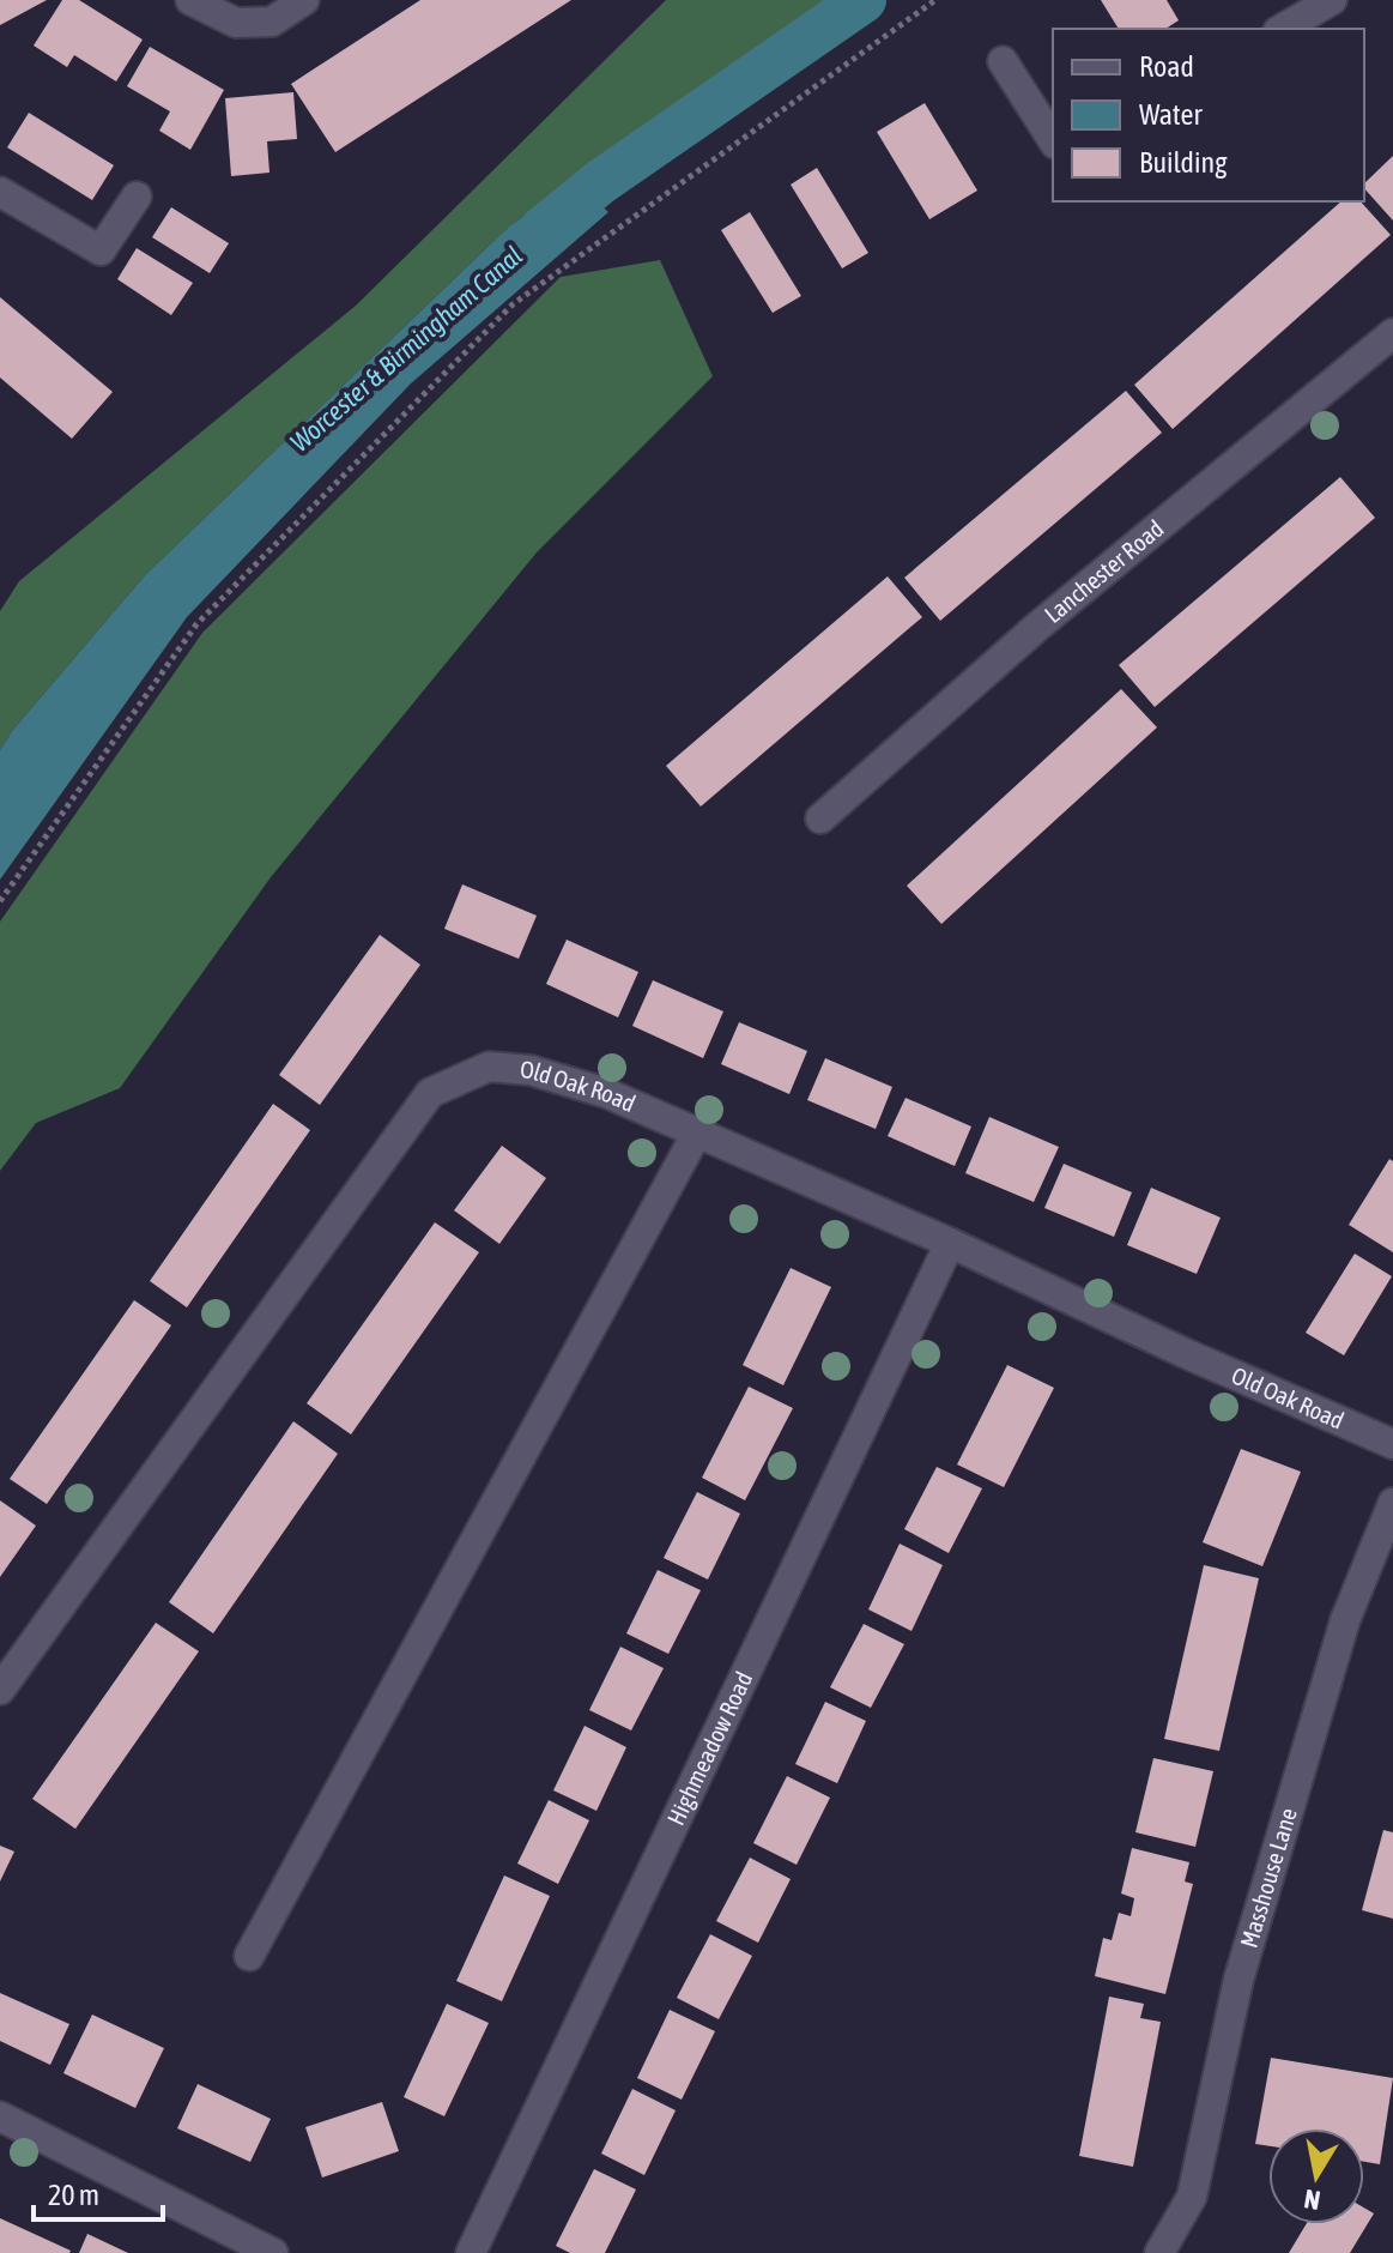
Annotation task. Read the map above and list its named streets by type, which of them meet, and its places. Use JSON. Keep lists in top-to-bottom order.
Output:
{
  "streets": {
    "street": [
      "Lanchester Road",
      "Old Oak Road",
      "Highmeadow Road",
      "Masshouse Lane"
    ]
  },
  "crossings": [
    ["Old Oak Road", "Highmeadow Road"]
  ],
  "water": ["Worcester & Birmingham Canal"],
  "legend": ["Road", "Water", "Building"],
  "scale_bar": "20 m",
  "north": "bottom"
}
